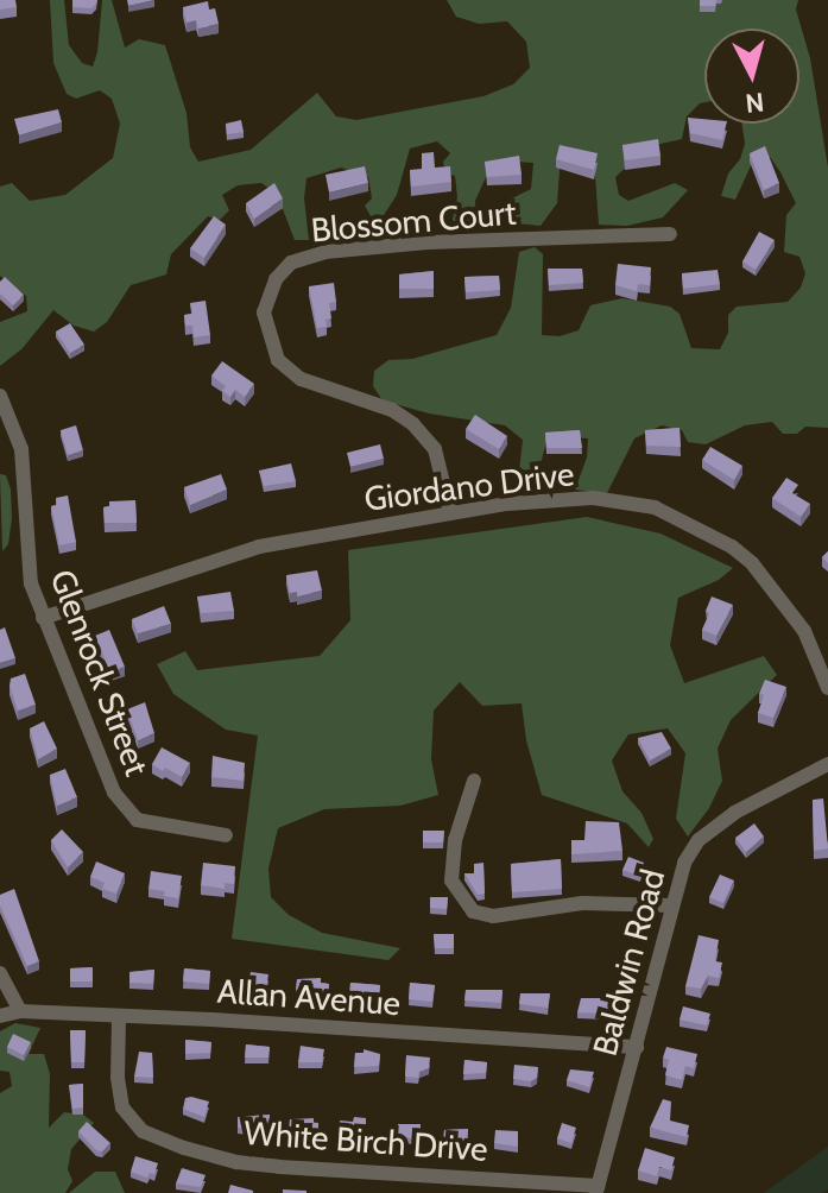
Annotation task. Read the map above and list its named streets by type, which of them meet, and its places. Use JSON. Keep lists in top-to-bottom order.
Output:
{
  "streets": {
    "street": [
      "Blossom Court",
      "Giordano Drive",
      "Glenrock Street",
      "Baldwin Road",
      "Allan Avenue",
      "White Birch Drive"
    ]
  },
  "crossings": [
    ["Blossom Court", "Giordano Drive"],
    ["Giordano Drive", "Glenrock Street"],
    ["Baldwin Road", "Allan Avenue"],
    ["Baldwin Road", "White Birch Drive"],
    ["Allan Avenue", "White Birch Drive"]
  ],
  "north": "bottom"
}
